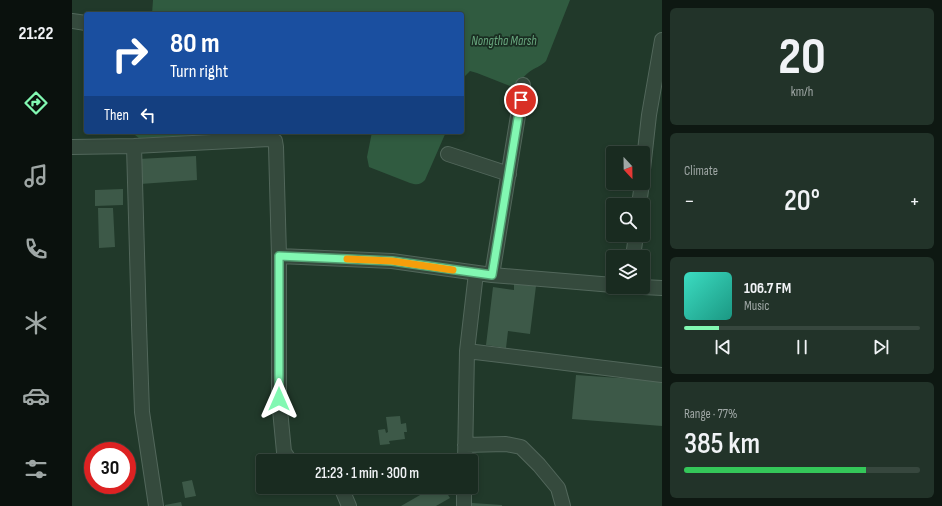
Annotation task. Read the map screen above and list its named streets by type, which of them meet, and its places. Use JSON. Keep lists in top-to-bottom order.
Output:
{
  "water": ["Nongtha Marsh"],
  "north": "bottom",
  "page": {
    "tabs": "21:22",
    "tile": [
      ["20", "km/h"],
      "Climate",
      ["Range · 77%", "385 km"]
    ],
    "turn": ["80 m", "Turn right"],
    "then": "Then",
    "heat": ["−", "20°", "+"],
    "song": ["106.7 FM", "Music"],
    "limit": "30",
    "trip": "21:23 · 1 min · 300 m"
  }
}
